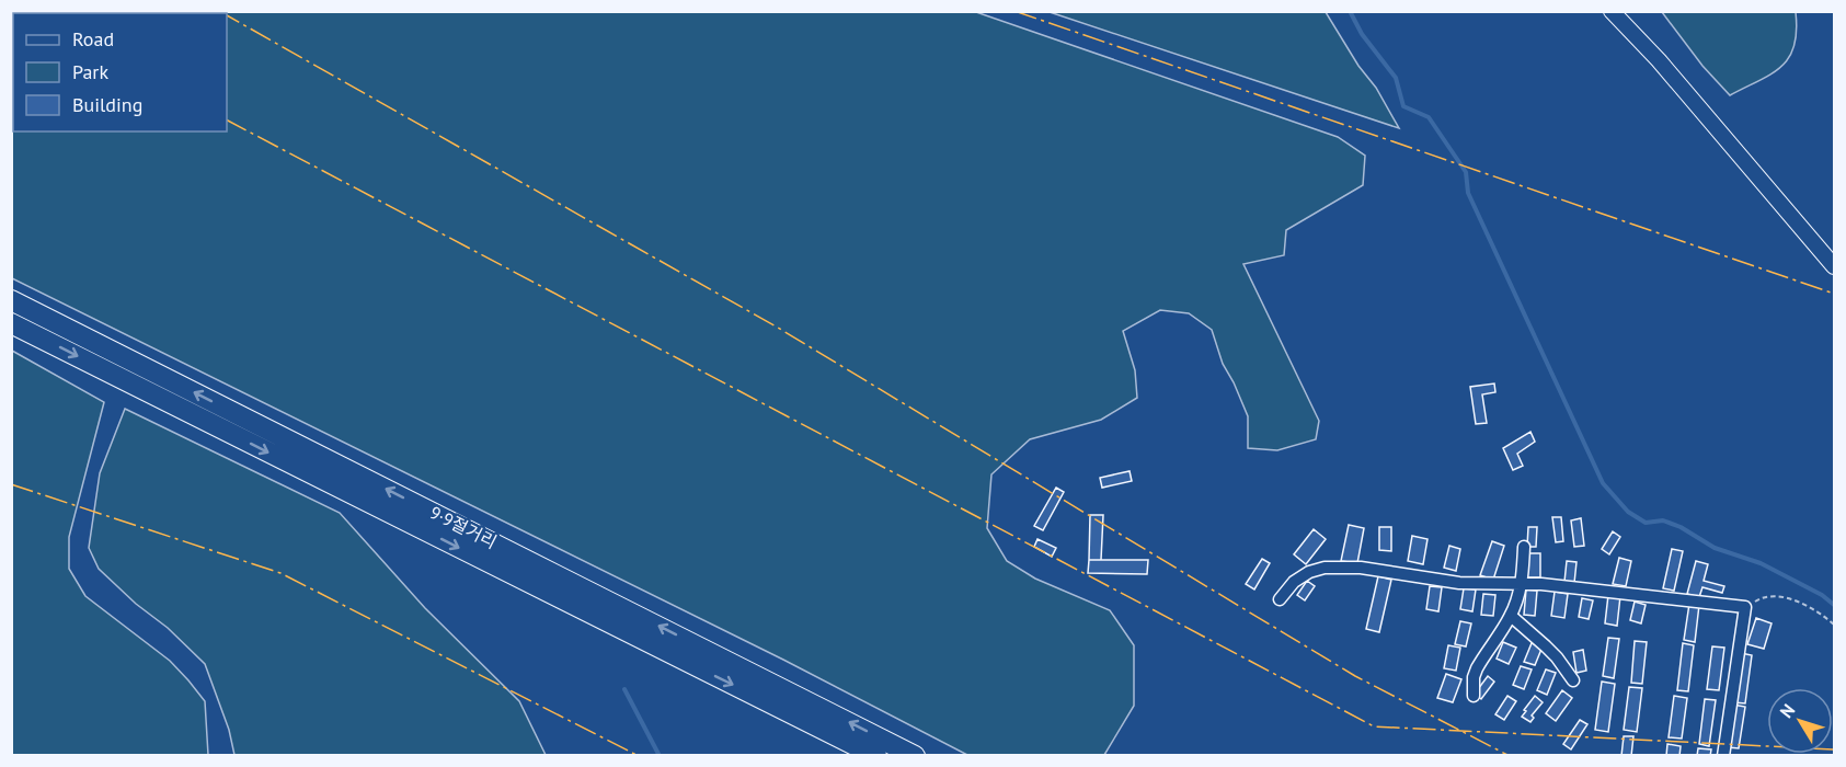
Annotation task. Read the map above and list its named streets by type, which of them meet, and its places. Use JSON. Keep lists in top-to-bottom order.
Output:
{
  "streets": {
    "highway": ["9·9절거리"]
  },
  "legend": ["Road", "Park", "Building"],
  "north": "top left"
}
